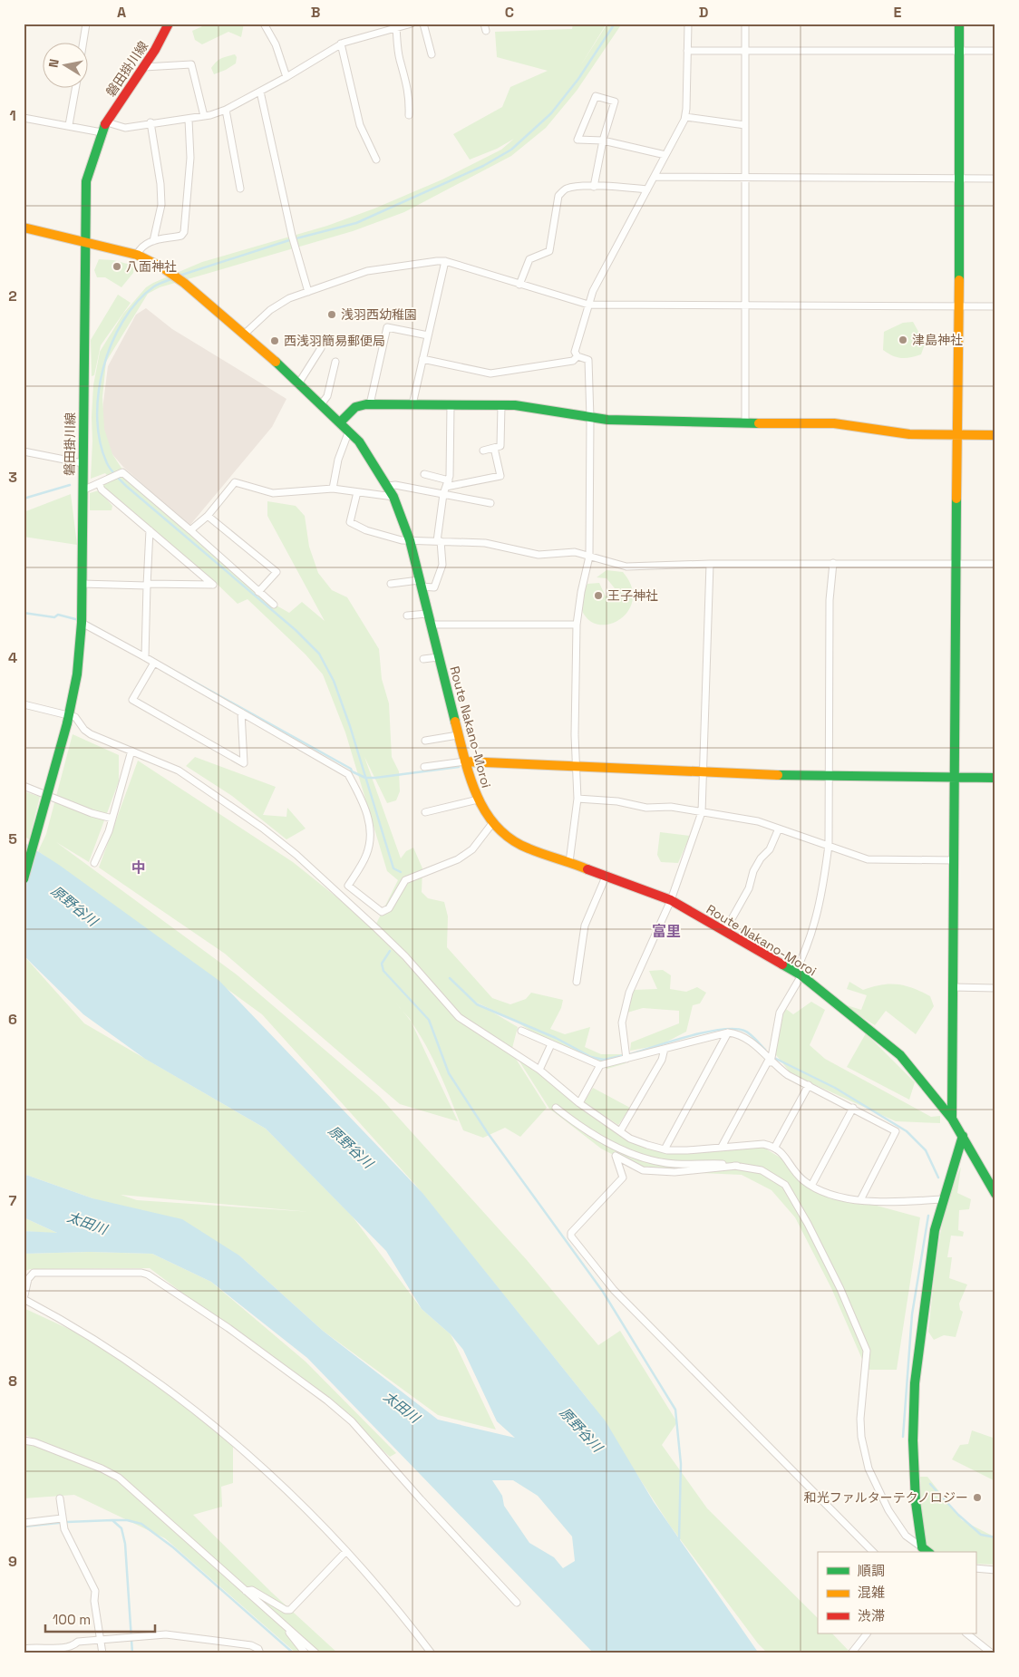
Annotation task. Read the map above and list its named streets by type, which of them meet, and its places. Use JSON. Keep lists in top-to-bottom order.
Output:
{
  "streets": {
    "street": ["磐田掛川線", "Route Nakano-Moroi"]
  },
  "crossings": [
    ["磐田掛川線", "Route Nakano-Moroi"]
  ],
  "districts": ["中", "富里"],
  "water": ["原野谷川", "太田川"],
  "places": [
    "八面神社",
    "浅羽西幼稚園",
    "津島神社",
    "西浅羽簡易郵便局",
    "王子神社",
    "和光ファルターテクノロジー"
  ],
  "legend": ["順調", "混雑", "渋滞"],
  "scale_bar": "100 m",
  "north": "left",
  "grid": {
    "columns": [
      "A",
      "B",
      "C",
      "D",
      "E"
    ],
    "rows": [
      "1",
      "2",
      "3",
      "4",
      "5",
      "6",
      "7",
      "8",
      "9"
    ]
  }
}
